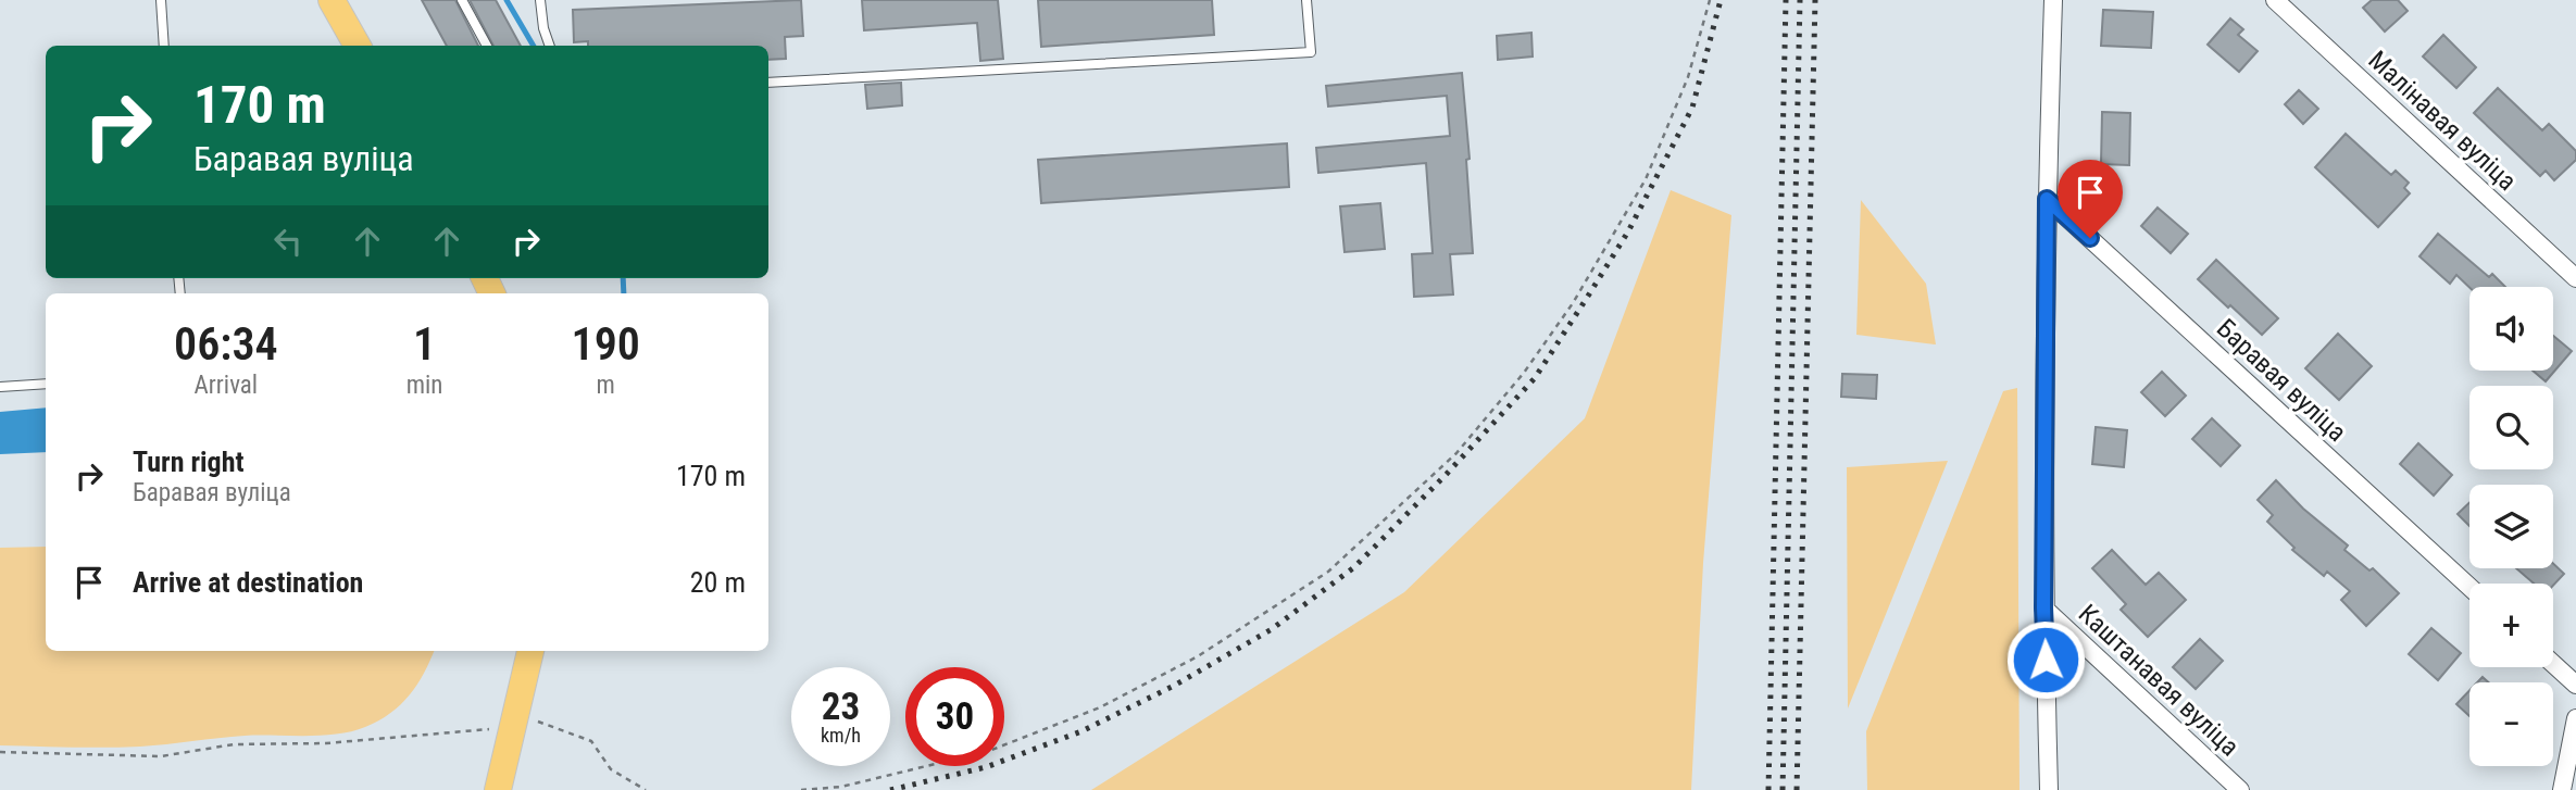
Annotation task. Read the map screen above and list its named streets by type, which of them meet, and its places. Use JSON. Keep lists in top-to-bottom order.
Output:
{
  "streets": {
    "street": ["Малінавая вуліца", "Баравая вуліца", "Каштанавая вуліца"]
  },
  "page": {
    "turn": ["170 m", "Баравая вуліца"],
    "map_buttons": ["+", "−"],
    "eta": [
      "06:34",
      "Arrival",
      "1",
      "min",
      "190",
      "m"
    ],
    "list": [
      {
        "name": "Turn right",
        "note": "Баравая вуліца",
        "value": "170 m"
      },
      {
        "name": "Arrive at destination",
        "value": "20 m"
      }
    ],
    "speed": "23 km/h",
    "limit": "30"
  }
}
